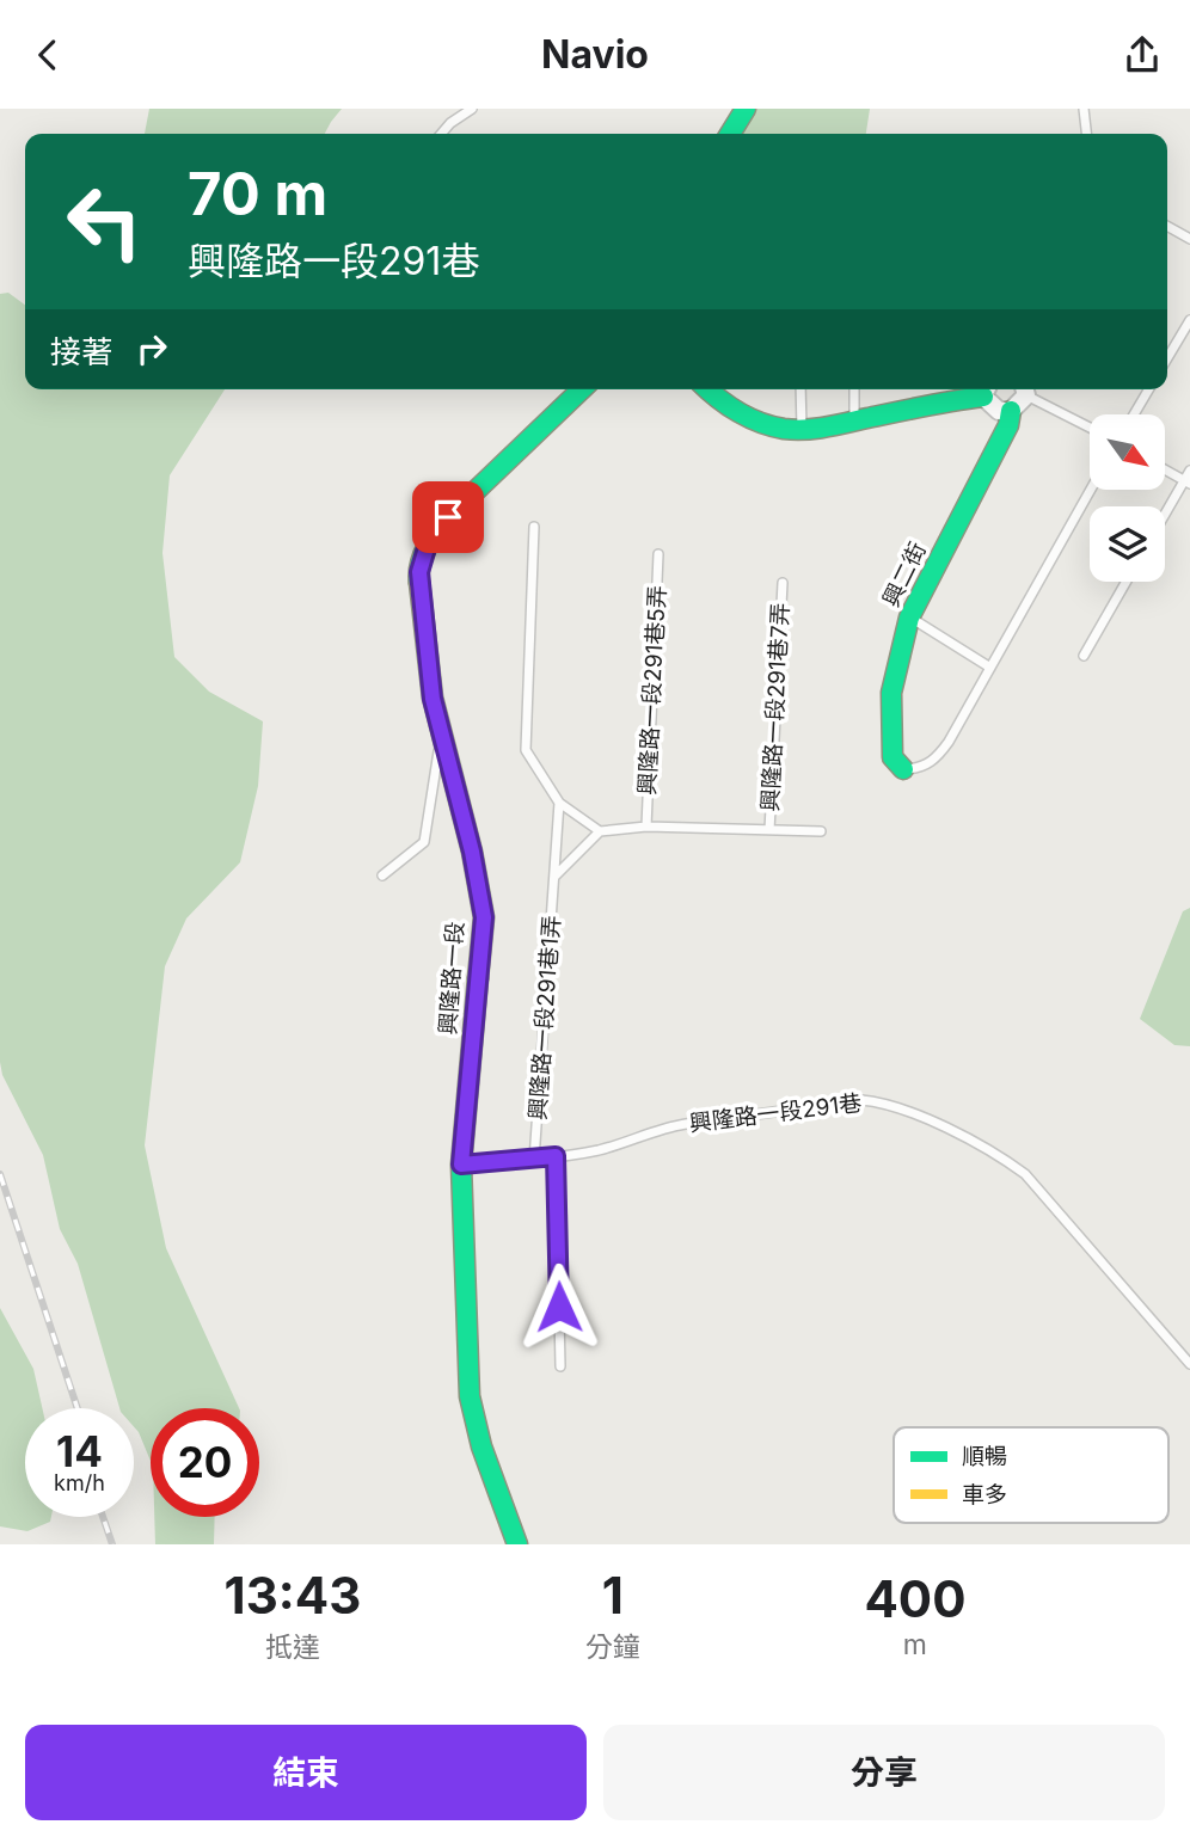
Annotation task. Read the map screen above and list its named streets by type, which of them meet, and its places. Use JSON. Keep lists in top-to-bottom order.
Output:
{
  "streets": {
    "street": ["興二街", "興隆路一段"],
    "lane": [
      "興隆路一段291巷5弄",
      "興隆路一段291巷7弄",
      "興隆路一段291巷1弄",
      "興隆路一段291巷"
    ]
  },
  "crossings": [
    ["興隆路一段", "興隆路一段291巷"],
    ["興隆路一段291巷1弄", "興隆路一段291巷"]
  ],
  "legend": ["順暢", "車多"],
  "north": "bottom right",
  "page": {
    "header": "Navio",
    "turn": ["70 m", "興隆路一段291巷"],
    "then": "接著",
    "speed": "14 km/h",
    "limit": "20",
    "eta": [
      "13:43",
      "抵達",
      "1",
      "分鐘",
      "400",
      "m"
    ],
    "buttons": ["結束", "分享"]
  }
}
